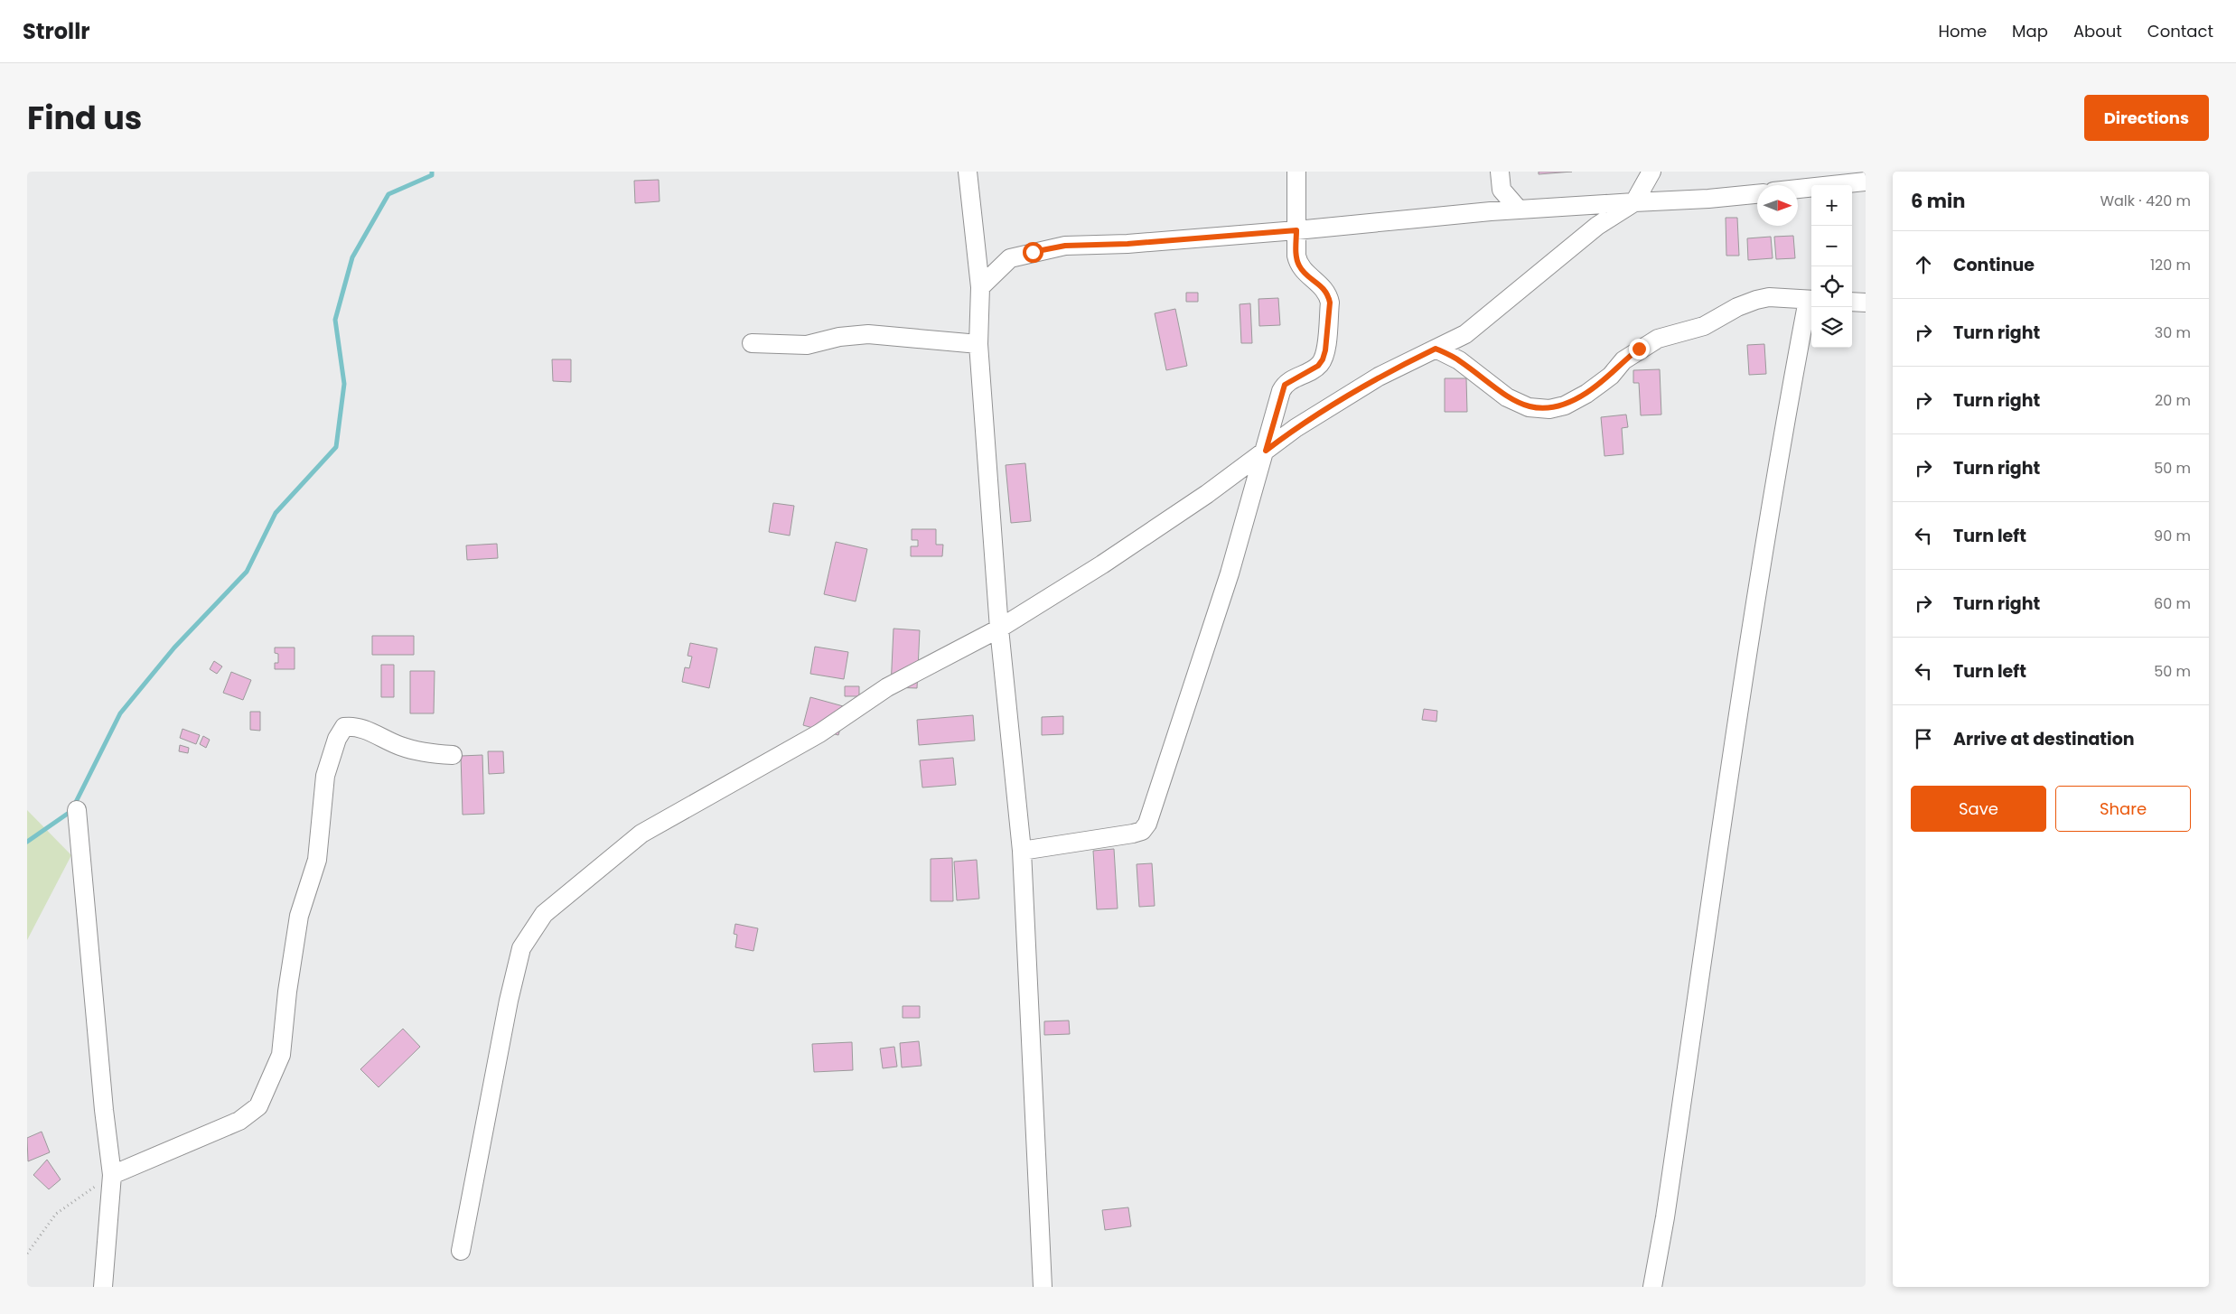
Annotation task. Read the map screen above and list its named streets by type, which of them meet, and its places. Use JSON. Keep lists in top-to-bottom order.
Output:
{
  "north": "right",
  "page": {
    "header": "Strollr",
    "nav": [
      "Home",
      "Map",
      "About",
      "Contact"
    ],
    "title": "Find us",
    "buttons": [
      "Directions",
      ["Save", "Share"]
    ],
    "heading": ["6 min", "Walk · 420 m"],
    "map_buttons": ["+", "−"],
    "list": [
      ["Continue", "120 m"],
      ["Turn right", "30 m"],
      ["Turn right", "20 m"],
      ["Turn right", "50 m"],
      ["Turn left", "90 m"],
      ["Turn right", "60 m"],
      ["Turn left", "50 m"],
      "Arrive at destination"
    ]
  }
}
